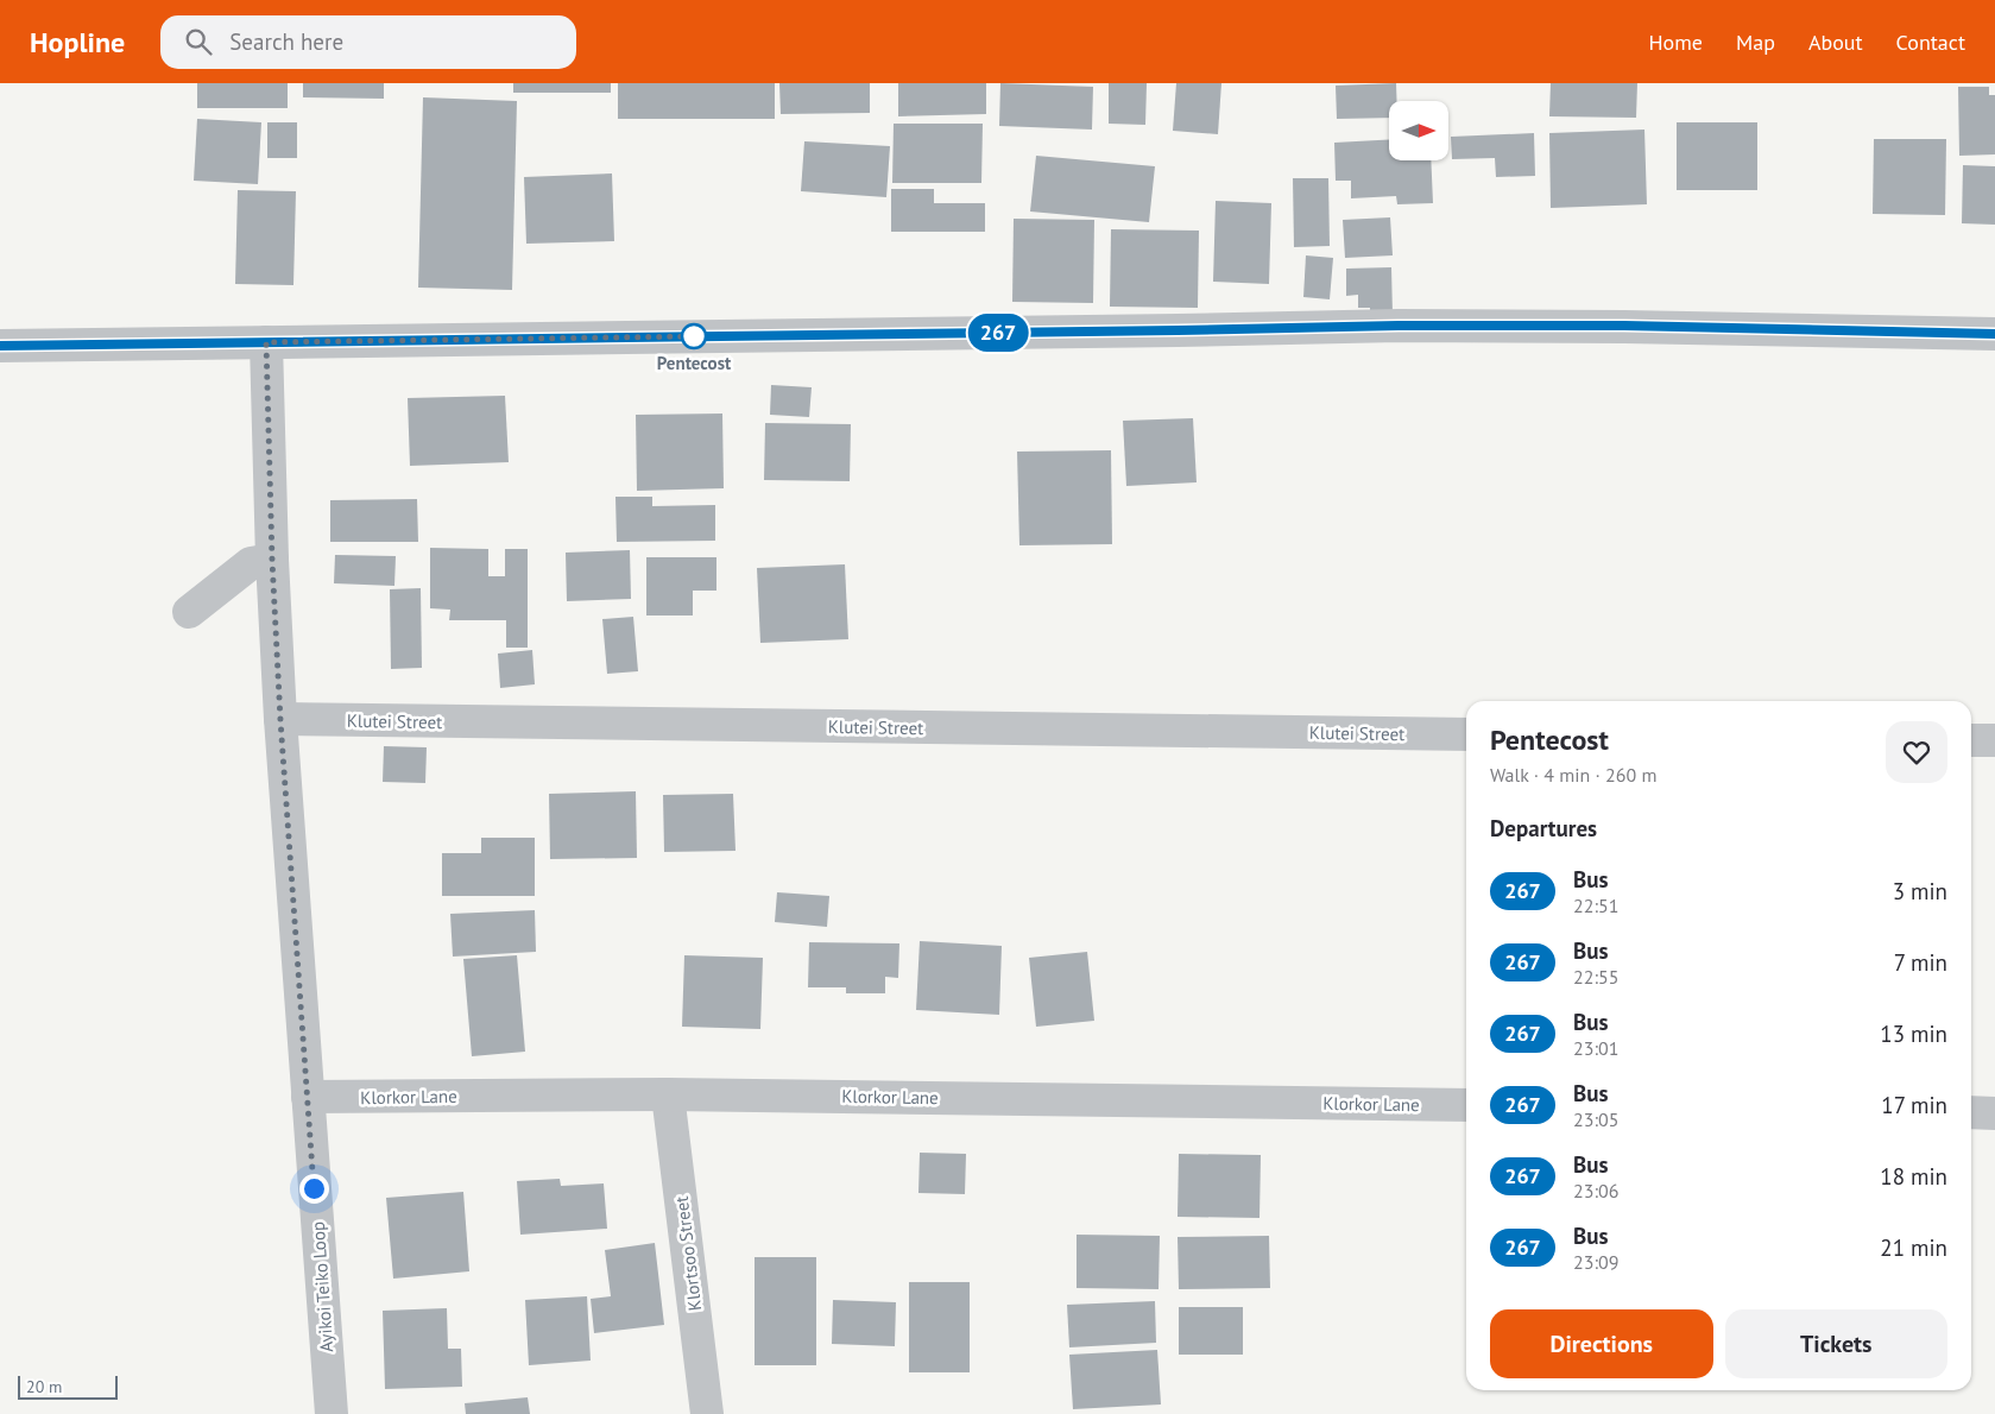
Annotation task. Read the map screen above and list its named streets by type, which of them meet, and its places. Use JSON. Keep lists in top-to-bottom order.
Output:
{
  "streets": {
    "street": [
      "Klutei Street",
      "Klorkor Lane",
      "Klortsoo Street",
      "Ayikoi Teiko Loop"
    ]
  },
  "crossings": [
    ["Klutei Street", "Ayikoi Teiko Loop"],
    ["Klorkor Lane", "Klortsoo Street"],
    ["Klorkor Lane", "Ayikoi Teiko Loop"]
  ],
  "places": ["Pentecost"],
  "lines": ["bus line 267"],
  "scale_bar": "20 m",
  "north": "right",
  "page": {
    "header": "Hopline",
    "search": "Search here",
    "nav": [
      "Home",
      "Map",
      "About",
      "Contact"
    ],
    "on_map": "267",
    "heading": [
      ["Pentecost", "Walk · 4 min · 260 m"],
      "Departures"
    ],
    "list": [
      {
        "mark": "267",
        "name": "Bus",
        "note": "22:51",
        "value": "3 min"
      },
      {
        "mark": "267",
        "name": "Bus",
        "note": "22:55",
        "value": "7 min"
      },
      {
        "mark": "267",
        "name": "Bus",
        "note": "23:01",
        "value": "13 min"
      },
      {
        "mark": "267",
        "name": "Bus",
        "note": "23:05",
        "value": "17 min"
      },
      {
        "mark": "267",
        "name": "Bus",
        "note": "23:06",
        "value": "18 min"
      },
      {
        "mark": "267",
        "name": "Bus",
        "note": "23:09",
        "value": "21 min"
      }
    ],
    "buttons": ["Directions", "Tickets"],
    "scale": "20 m"
  }
}
